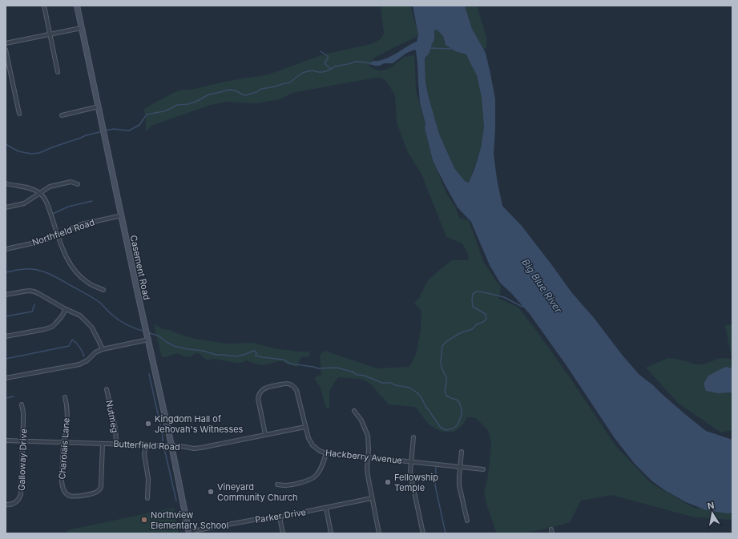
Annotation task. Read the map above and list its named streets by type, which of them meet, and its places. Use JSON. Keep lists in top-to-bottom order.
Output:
{
  "streets": {
    "street": [
      "Northfield Road",
      "Casement Road",
      "Nutmeg",
      "Butterfield Road",
      "Charolais Lane",
      "Hackberry Avenue",
      "Galloway Drive",
      "Parker Drive"
    ]
  },
  "crossings": [
    ["Northfield Road", "Casement Road"],
    ["Casement Road", "Butterfield Road"],
    ["Casement Road", "Parker Drive"],
    ["Nutmeg", "Butterfield Road"],
    ["Butterfield Road", "Charolais Lane"],
    ["Butterfield Road", "Hackberry Avenue"],
    ["Butterfield Road", "Galloway Drive"]
  ],
  "water": ["Big Blue River"],
  "places": [
    "Kingdom Hall of Jehovah's Witnesses",
    "Fellowship Temple",
    "Vineyard Community Church",
    "Northview Elementary School"
  ],
  "north": "top"
}
